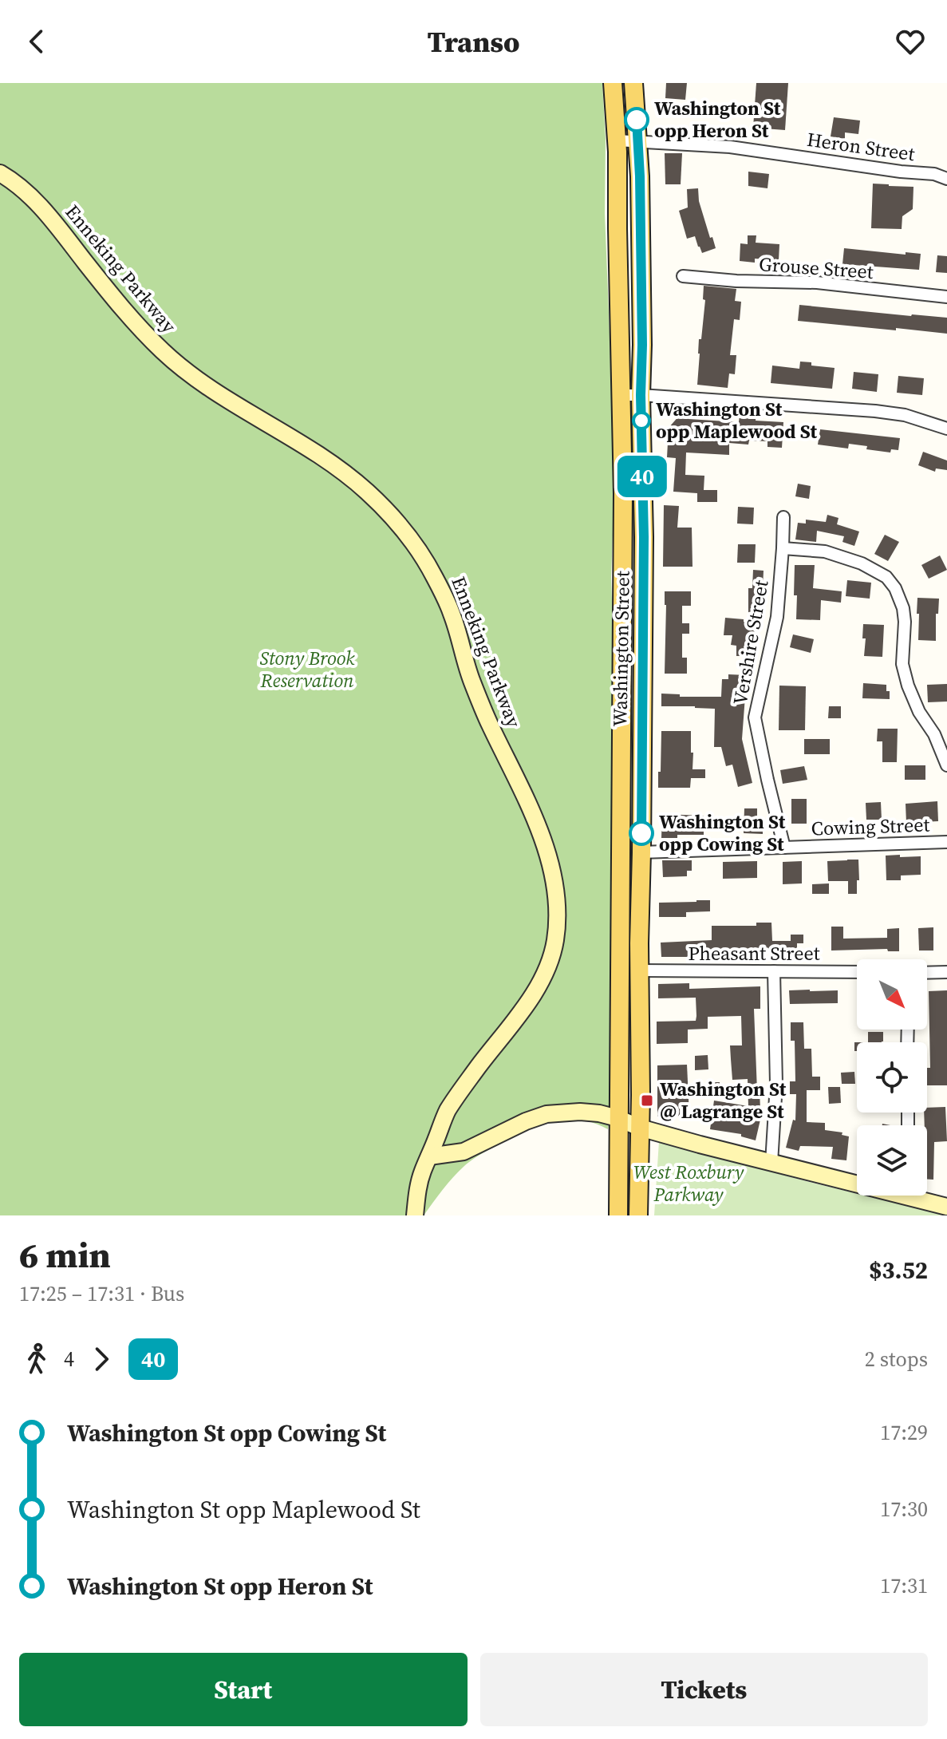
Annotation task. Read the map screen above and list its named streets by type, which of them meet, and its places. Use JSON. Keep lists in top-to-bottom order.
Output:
{
  "streets": {
    "main road": ["Enneking Parkway", "Washington Street"],
    "street": [
      "Heron Street",
      "Grouse Street",
      "Vershire Street",
      "Cowing Street",
      "Pheasant Street"
    ]
  },
  "crossings": [
    ["Heron Street", "Washington Street"],
    ["Vershire Street", "Cowing Street"],
    ["Washington Street", "Cowing Street"],
    ["Washington Street", "Pheasant Street"]
  ],
  "parks": ["Stony Brook Reservation", "West Roxbury Parkway"],
  "places": {
    "other": ["Washington St opp Heron St", "Washington St opp Maplewood St", "Washington St opp Cowing St"],
    "transit": ["Washington St @ Lagrange St"]
  },
  "lines": ["bus line 40"],
  "north": "bottom right",
  "page": {
    "header": "Transo",
    "on_map": "40",
    "heading": ["6 min", "17:25 – 17:31 · Bus", "$3.52"],
    "legs": ["4", "40", "2 stops"],
    "list": [
      {
        "name": "Washington St opp Cowing St",
        "value": "17:29"
      },
      {
        "name": "Washington St opp Maplewood St",
        "value": "17:30"
      },
      {
        "name": "Washington St opp Heron St",
        "value": "17:31"
      }
    ],
    "buttons": ["Start", "Tickets"]
  }
}
